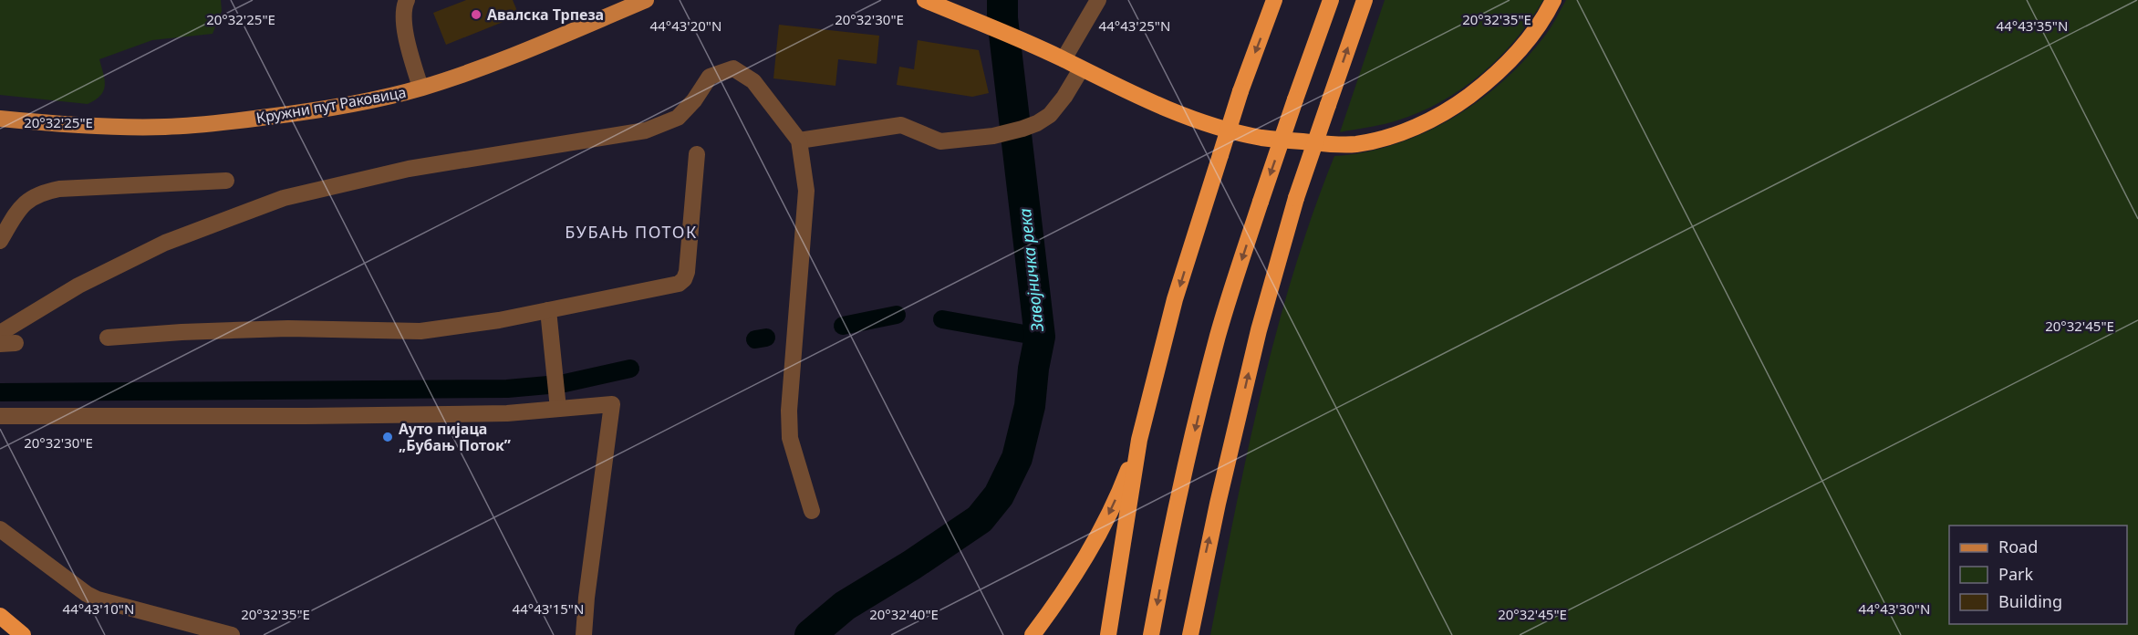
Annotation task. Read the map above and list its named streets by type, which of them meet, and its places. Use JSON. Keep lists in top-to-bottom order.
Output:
{
  "streets": {
    "main road": ["Кружни пут Раковица"]
  },
  "districts": ["БУБАЊ ПОТОК"],
  "water": ["Завојничка река"],
  "places": ["Авалска Трпеза", "Ауто пијаца „Бубањ Поток”"],
  "legend": ["Road", "Park", "Building"],
  "coordinates": [
    "20°32'25\"E",
    "20°32'30\"E",
    "20°32'35\"E",
    "44°43'20\"N",
    "44°43'25\"N",
    "44°43'35\"N",
    "20°32'45\"E",
    "44°43'10\"N",
    "44°43'15\"N",
    "44°43'30\"N",
    "20°32'40\"E"
  ]
}
